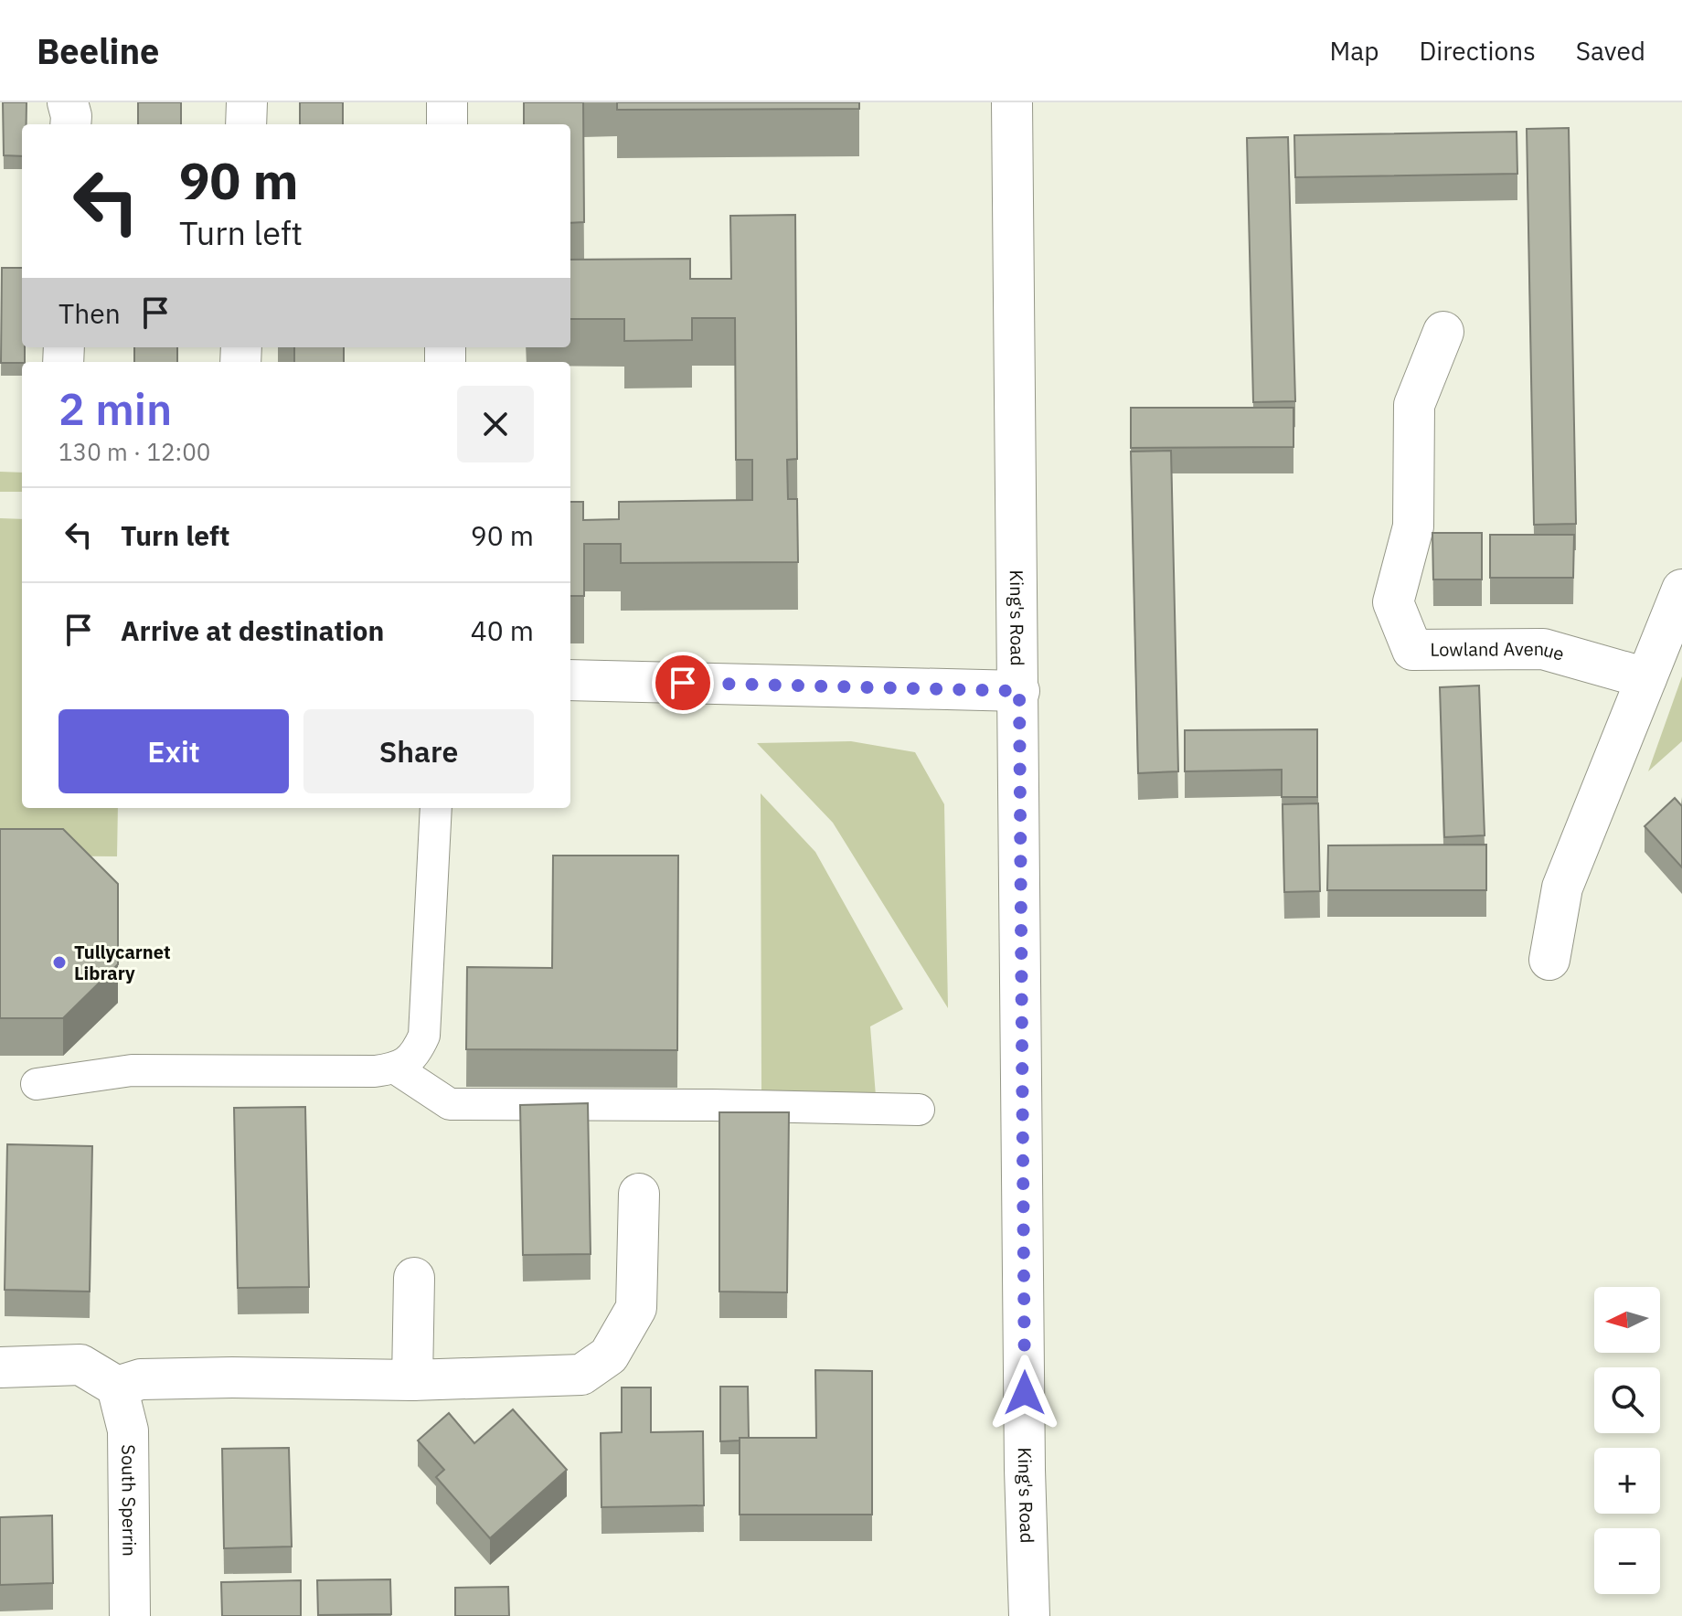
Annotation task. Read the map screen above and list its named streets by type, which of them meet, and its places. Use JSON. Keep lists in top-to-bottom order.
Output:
{
  "streets": {
    "street": ["King's Road", "Lowland Avenue", "South Sperrin"]
  },
  "places": ["Tullycarnet Library"],
  "north": "left",
  "page": {
    "header": "Beeline",
    "nav": ["Map", "Directions", "Saved"],
    "turn": ["90 m", "Turn left"],
    "then": "Then",
    "heading": ["2 min", "130 m · 12:00"],
    "list": [
      {
        "name": "Turn left",
        "value": "90 m"
      },
      {
        "name": "Arrive at destination",
        "value": "40 m"
      }
    ],
    "buttons": ["Exit", "Share"],
    "map_buttons": ["+", "−"]
  }
}
